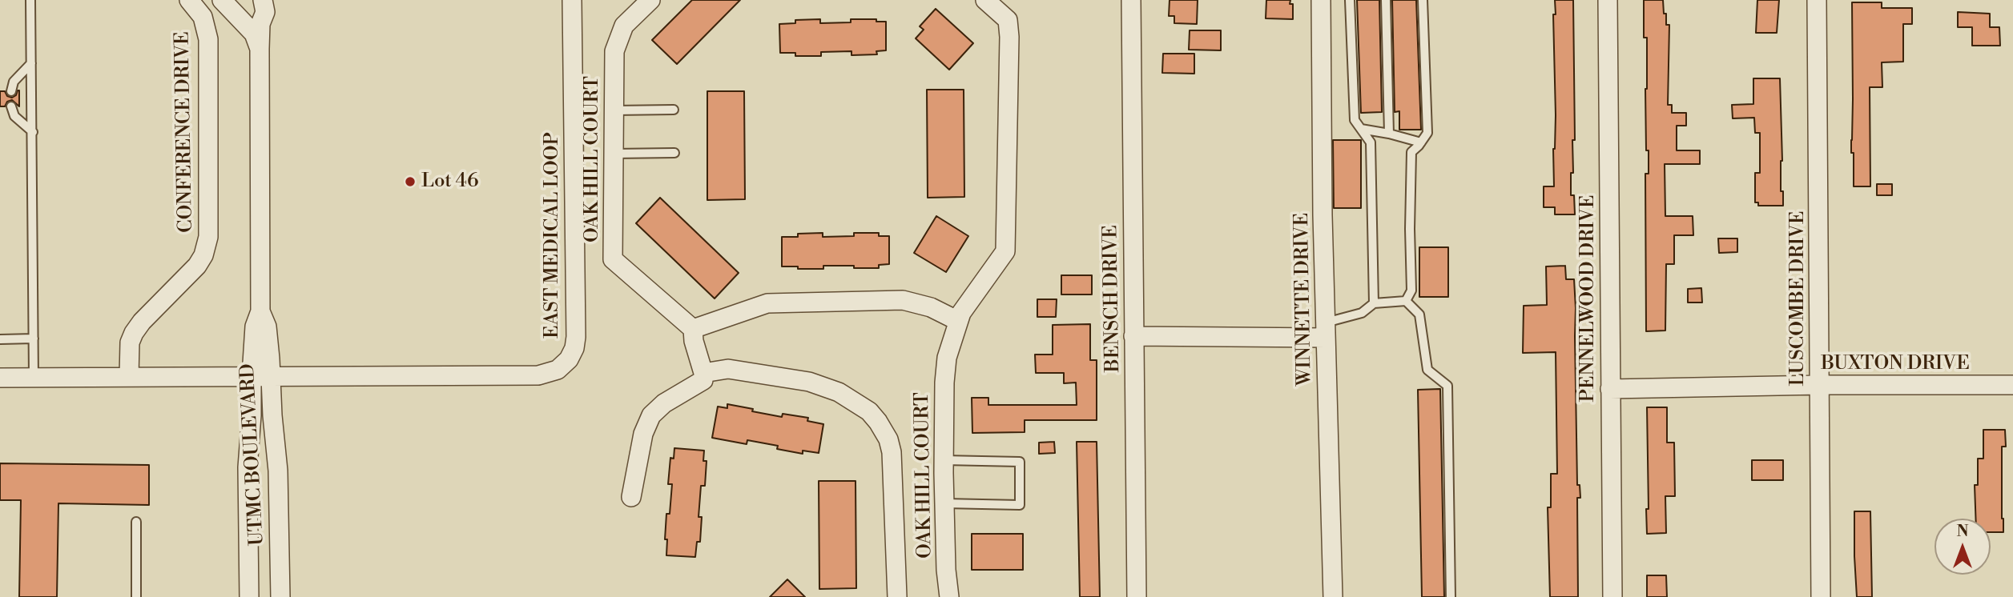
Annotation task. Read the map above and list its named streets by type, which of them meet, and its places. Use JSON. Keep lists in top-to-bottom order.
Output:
{
  "streets": {
    "street": [
      "CONFERENCE DRIVE",
      "OAK HILL COURT",
      "EAST MEDICAL LOOP",
      "BENSCH DRIVE",
      "PENNELWOOD DRIVE",
      "LUSCOMBE DRIVE",
      "WINNETTE DRIVE",
      "BUXTON DRIVE",
      "UTMC BOULEVARD"
    ]
  },
  "crossings": [
    ["CONFERENCE DRIVE", "EAST MEDICAL LOOP"],
    ["EAST MEDICAL LOOP", "UTMC BOULEVARD"],
    ["PENNELWOOD DRIVE", "BUXTON DRIVE"],
    ["LUSCOMBE DRIVE", "BUXTON DRIVE"]
  ],
  "places": ["Lot 46"],
  "north": "top"
}
